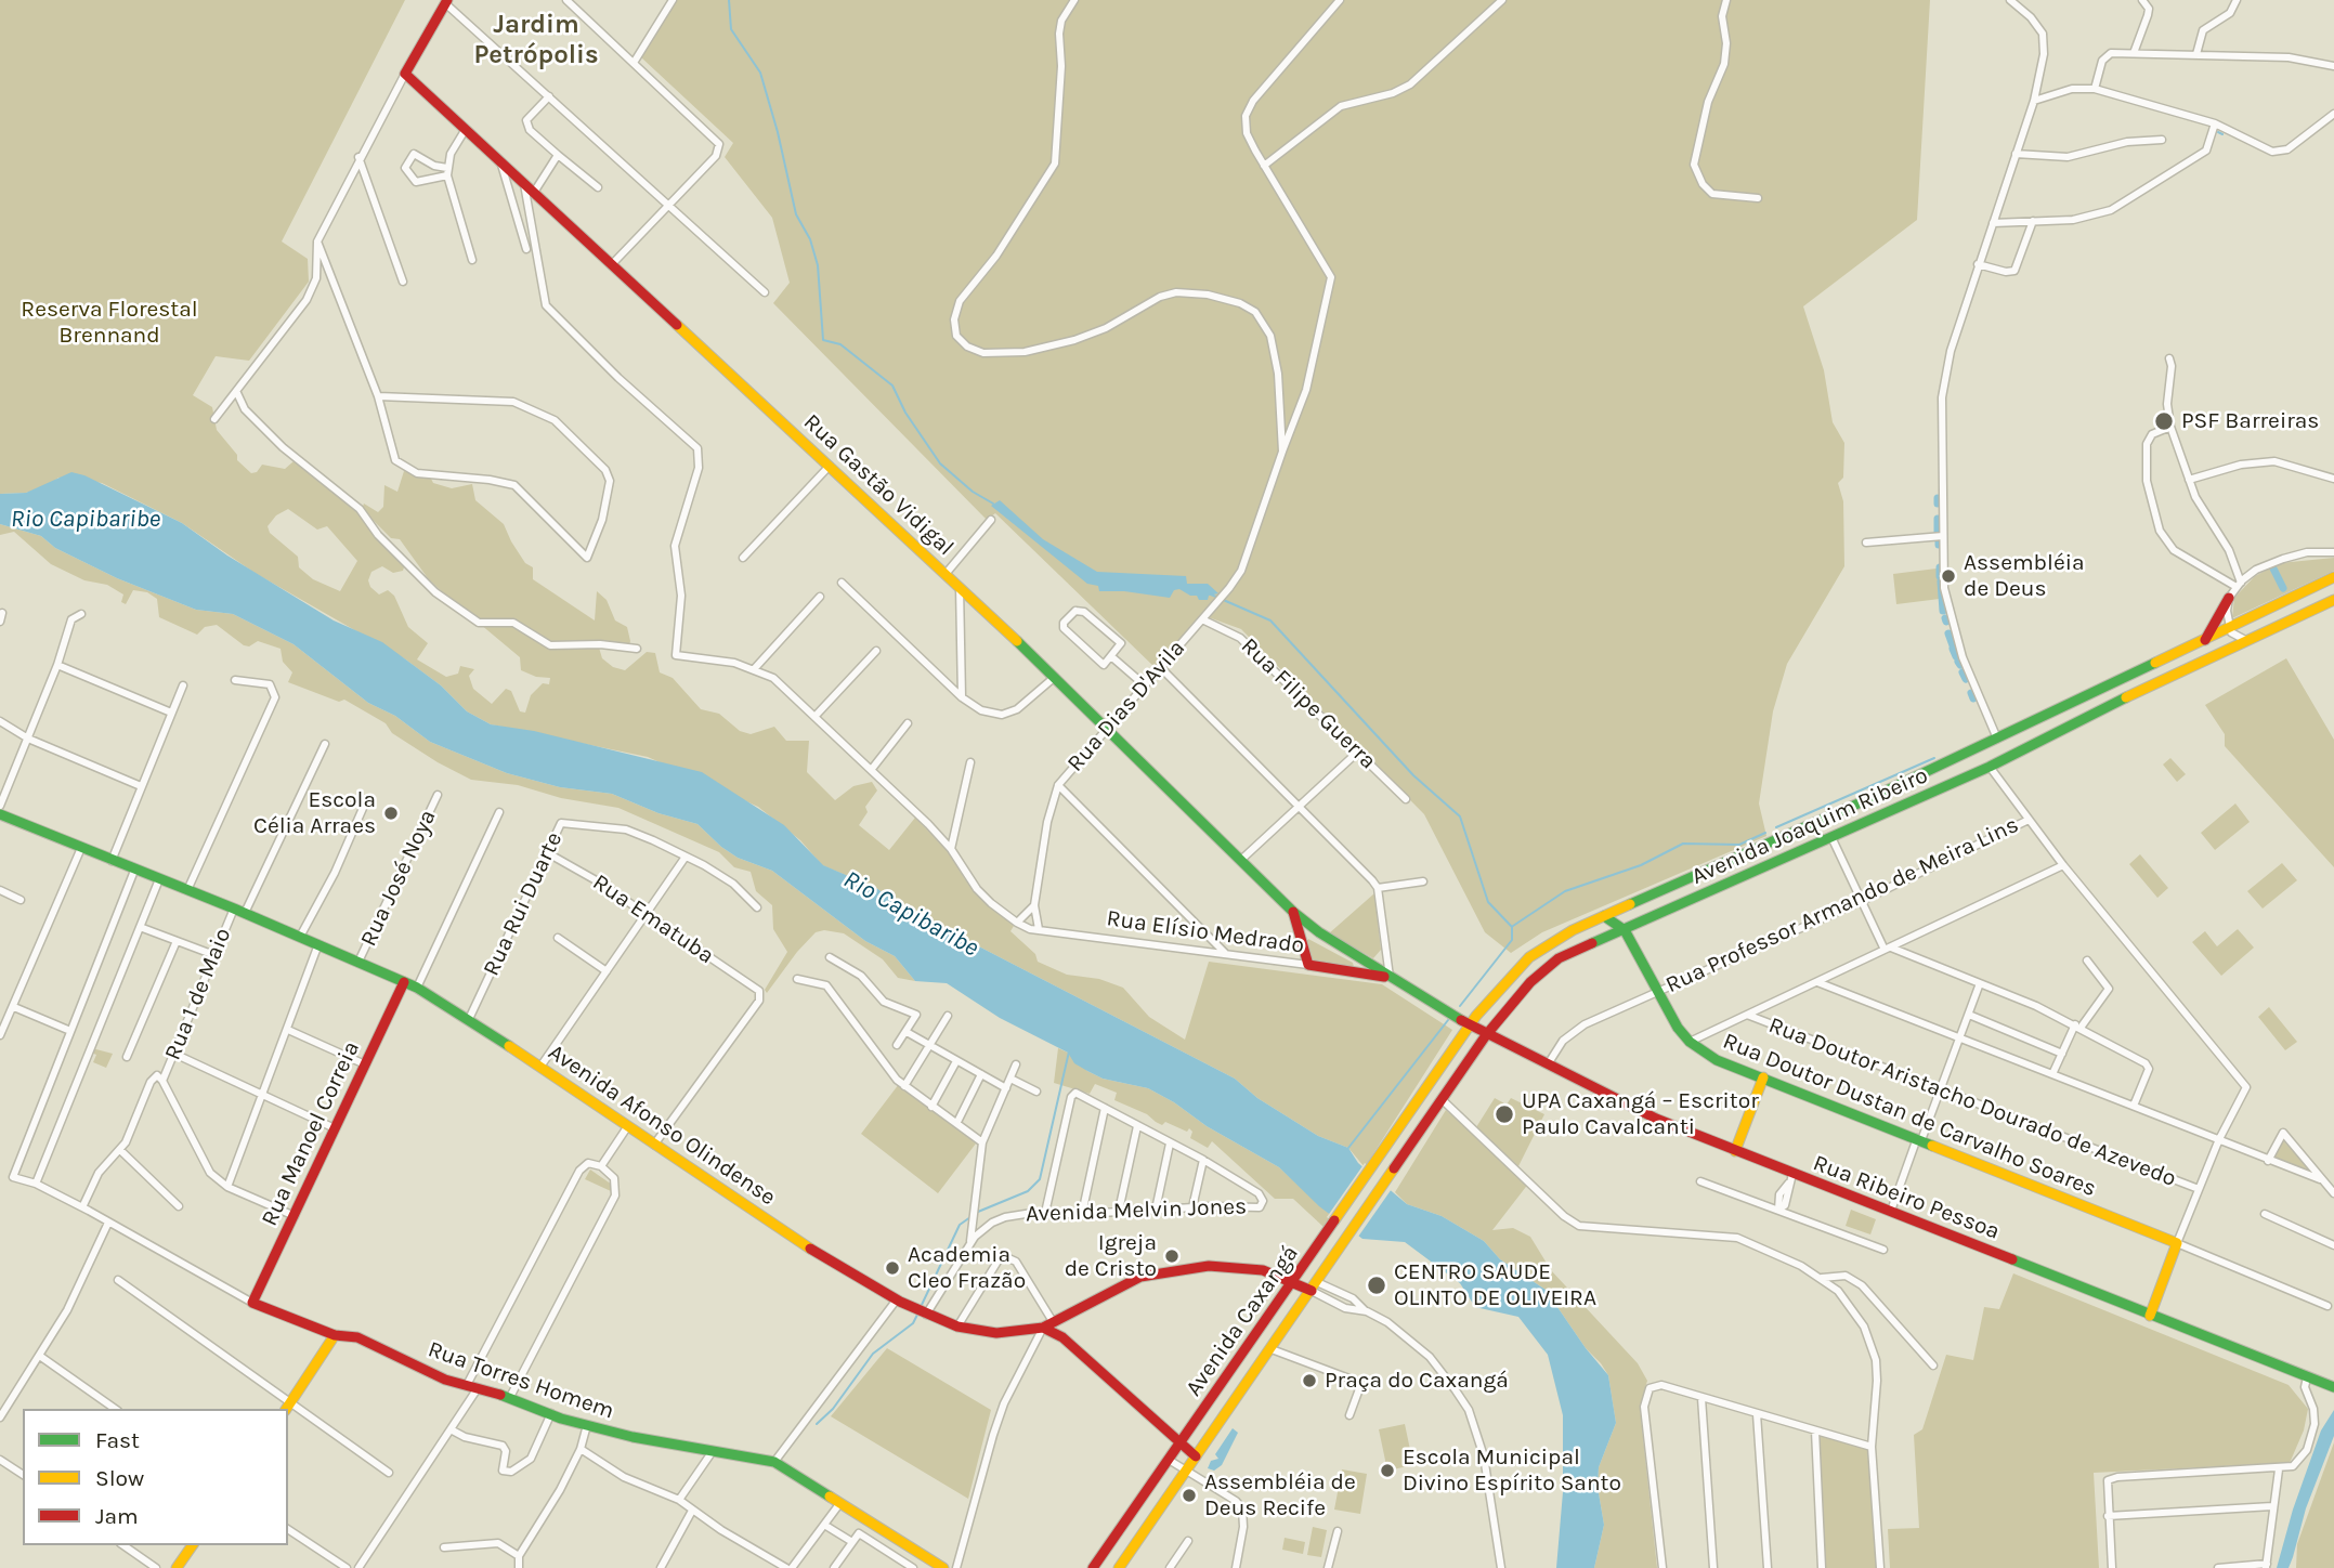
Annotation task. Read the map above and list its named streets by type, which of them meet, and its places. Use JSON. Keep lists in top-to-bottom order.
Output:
{
  "streets": {
    "main road": [
      "Rua Gastão Vidigal",
      "Avenida Joaquim Ribeiro",
      "Rua Elísio Medrado",
      "Rua Doutor Dustan de Carvalho Soares",
      "Avenida Afonso Olindense",
      "Rua Manoel Correia",
      "Rua Ribeiro Pessoa",
      "Avenida Caxangá",
      "Rua Torres Homem"
    ],
    "street": [
      "Rua Filipe Guerra",
      "Rua Dias D'Avila",
      "Rua José Noya",
      "Rua Rui Duarte",
      "Rua Professor Armando de Meira Lins",
      "Rua Ematuba",
      "Rua 1 de Maio",
      "Rua Doutor Aristacho Dourado de Azevedo",
      "Avenida Melvin Jones"
    ]
  },
  "crossings": [
    ["Rua Gastão Vidigal", "Rua Dias D'Avila"],
    ["Rua Gastão Vidigal", "Avenida Joaquim Ribeiro"],
    ["Rua Gastão Vidigal", "Rua Elísio Medrado"],
    ["Rua Gastão Vidigal", "Rua Ribeiro Pessoa"],
    ["Rua Filipe Guerra", "Rua Dias D'Avila"],
    ["Rua Dias D'Avila", "Rua Elísio Medrado"],
    ["Avenida Joaquim Ribeiro", "Rua Doutor Dustan de Carvalho Soares"],
    ["Avenida Joaquim Ribeiro", "Rua Ribeiro Pessoa"],
    ["Avenida Joaquim Ribeiro", "Avenida Caxangá"],
    ["Rua José Noya", "Avenida Afonso Olindense"],
    ["Rua Rui Duarte", "Rua Ematuba"],
    ["Rua Rui Duarte", "Avenida Afonso Olindense"],
    ["Rua Professor Armando de Meira Lins", "Rua Doutor Dustan de Carvalho Soares"],
    ["Rua Professor Armando de Meira Lins", "Rua Ribeiro Pessoa"],
    ["Rua Ematuba", "Avenida Afonso Olindense"],
    ["Rua 1 de Maio", "Avenida Afonso Olindense"],
    ["Avenida Afonso Olindense", "Rua Manoel Correia"],
    ["Avenida Afonso Olindense", "Avenida Melvin Jones"],
    ["Avenida Afonso Olindense", "Avenida Caxangá"],
    ["Rua Manoel Correia", "Rua Torres Homem"]
  ],
  "districts": ["Jardim Petrópolis"],
  "water": ["Rio Capibaribe"],
  "parks": ["Reserva Florestal Brennand"],
  "places": [
    "PSF Barreiras",
    "Assembléia de Deus",
    "Escola Célia Arraes",
    "UPA Caxangá – Escritor Paulo Cavalcanti",
    "Igreja de Cristo",
    "Academia Cleo Frazão",
    "CENTRO SAUDE OLINTO DE OLIVEIRA",
    "Praça do Caxangá",
    "Escola Municipal Divino Espírito Santo",
    "Assembléia de Deus Recife"
  ],
  "legend": ["Fast", "Slow", "Jam"]
}
